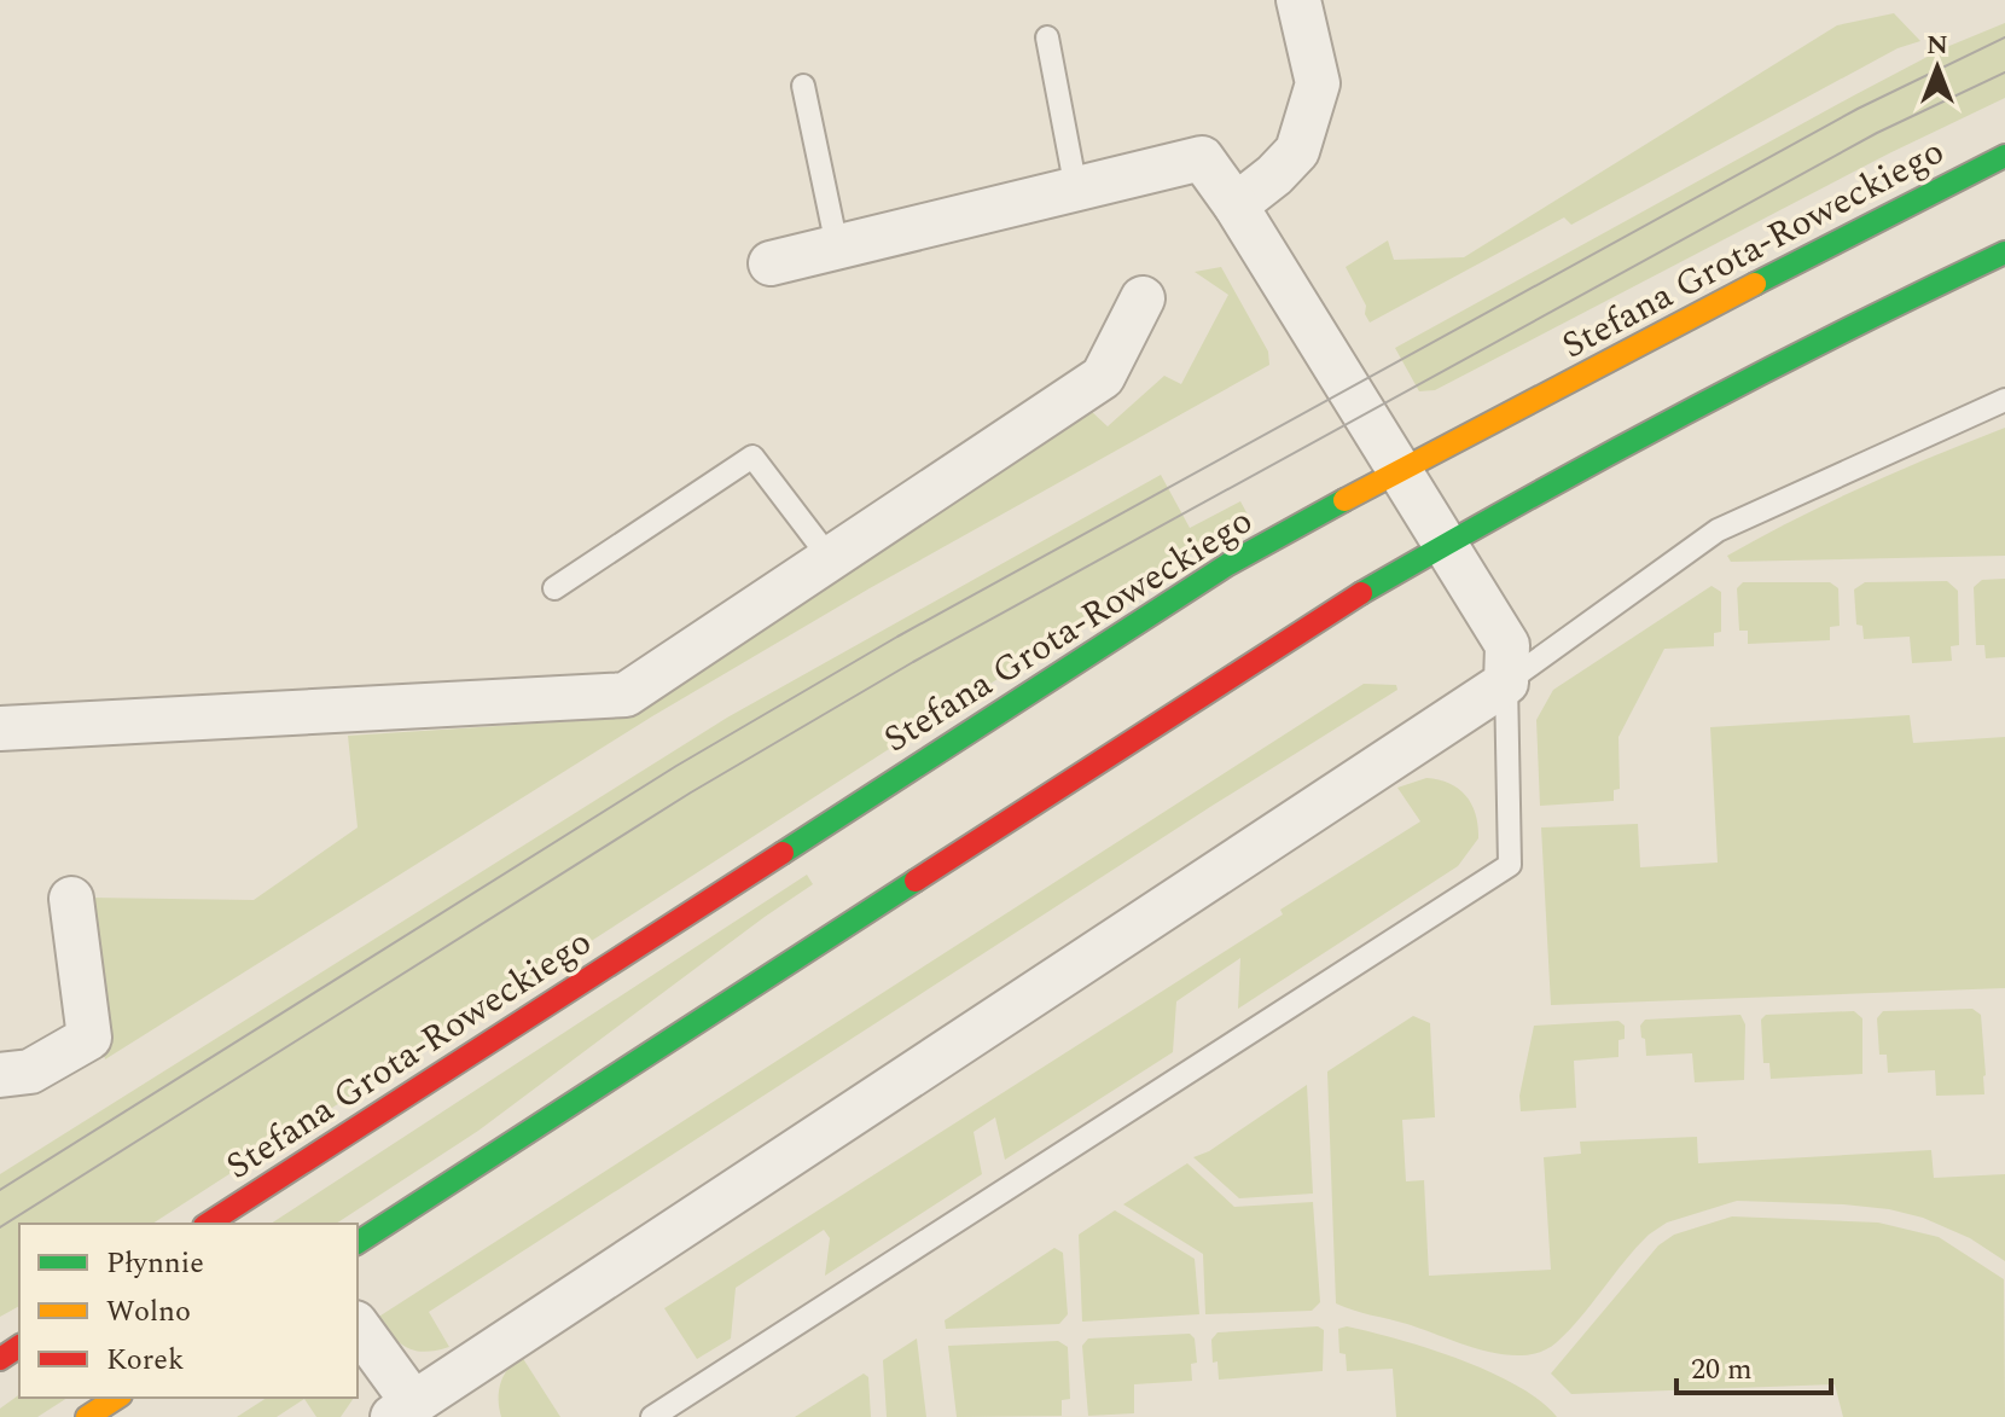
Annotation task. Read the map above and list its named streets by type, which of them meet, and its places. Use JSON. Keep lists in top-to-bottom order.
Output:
{
  "streets": {
    "main road": ["Stefana Grota-Roweckiego"]
  },
  "legend": ["Płynnie", "Wolno", "Korek"],
  "scale_bar": "20 m",
  "north": "top"
}
